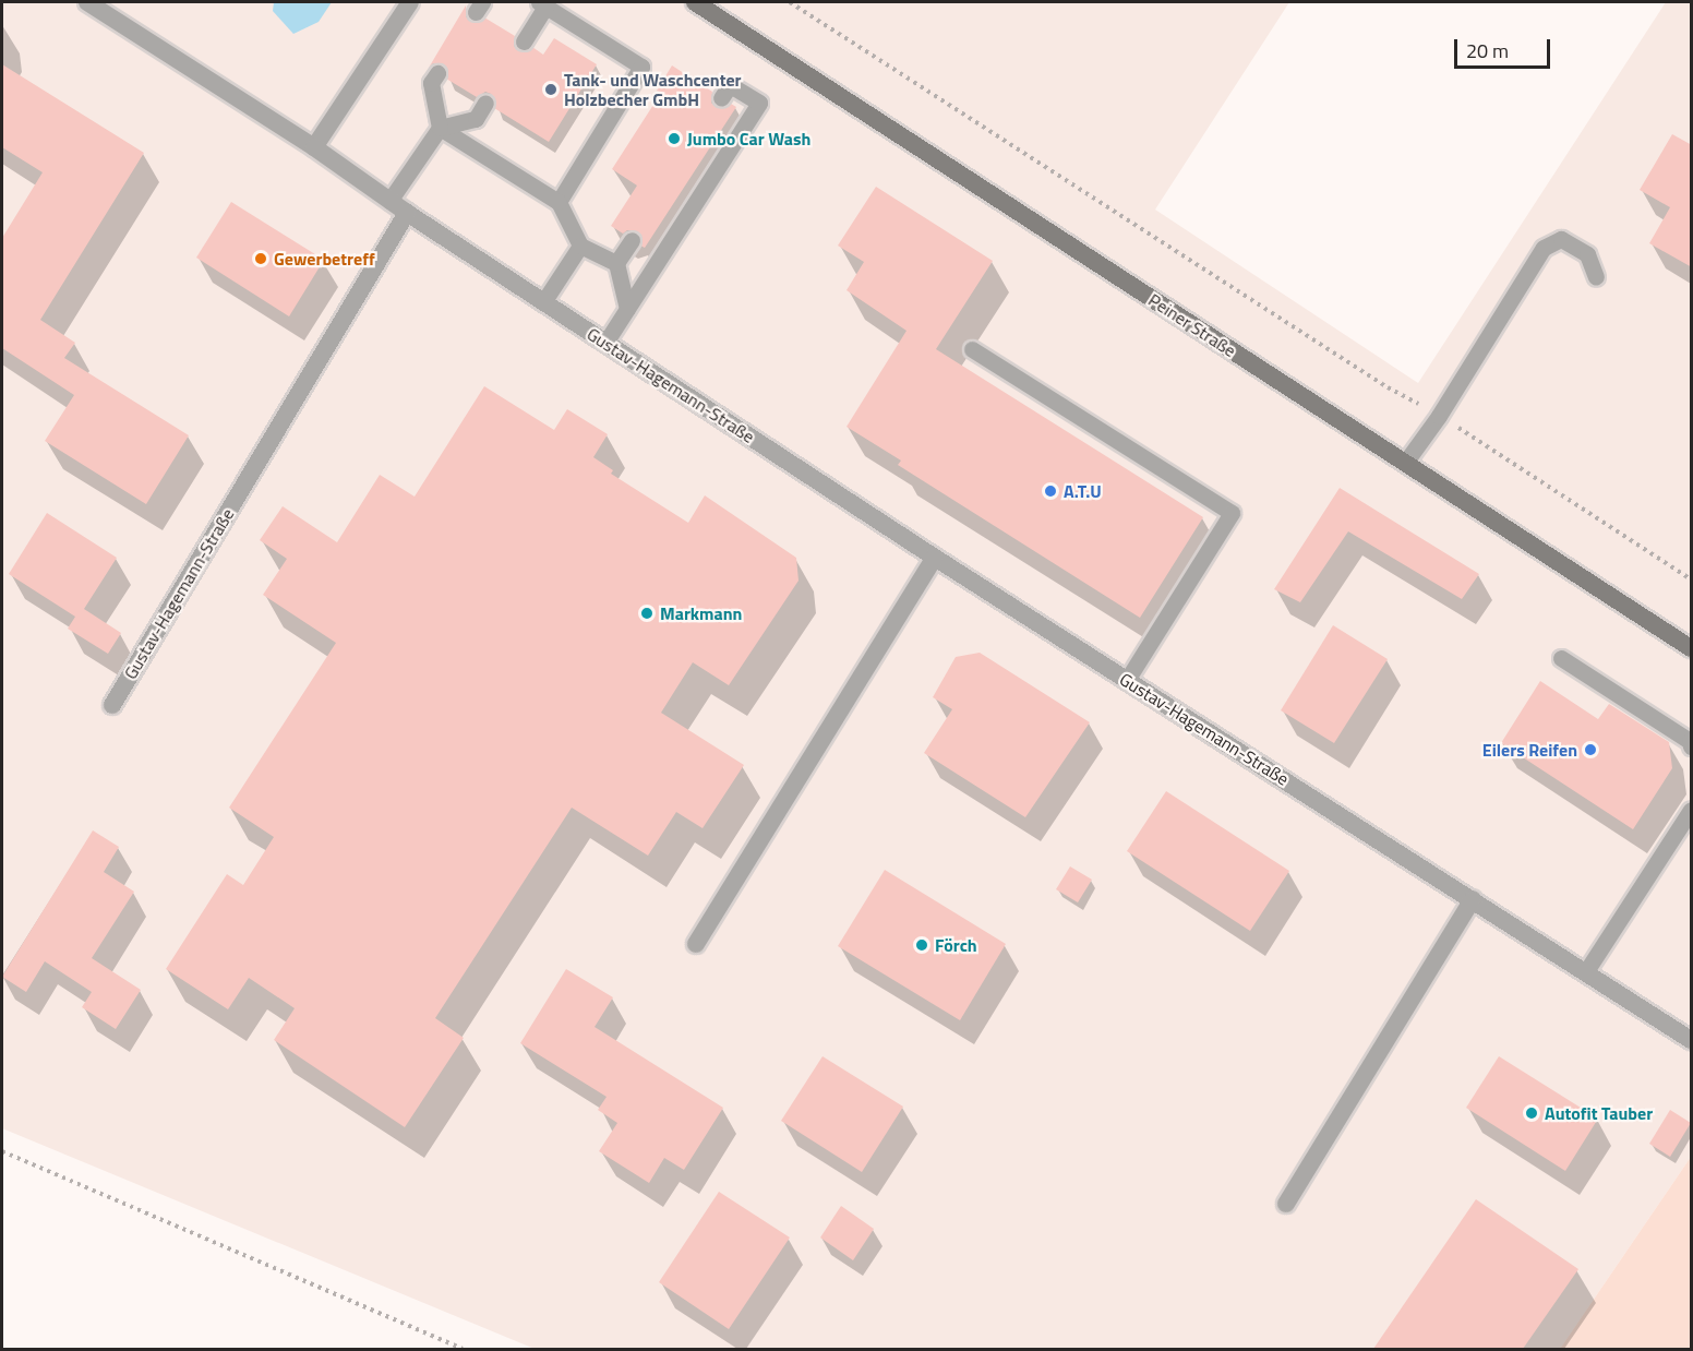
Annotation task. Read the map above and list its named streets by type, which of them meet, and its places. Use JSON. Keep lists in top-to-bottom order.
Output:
{
  "streets": {
    "main road": ["Peiner Straße"],
    "street": ["Gustav-Hagemann-Straße"]
  },
  "places": [
    "Tank- und Waschcenter Holzbecher GmbH",
    "Jumbo Car Wash",
    "Gewerbetreff",
    "A.T.U",
    "Markmann",
    "Eilers Reifen",
    "Förch",
    "Autofit Tauber"
  ],
  "scale_bar": "20 m"
}
